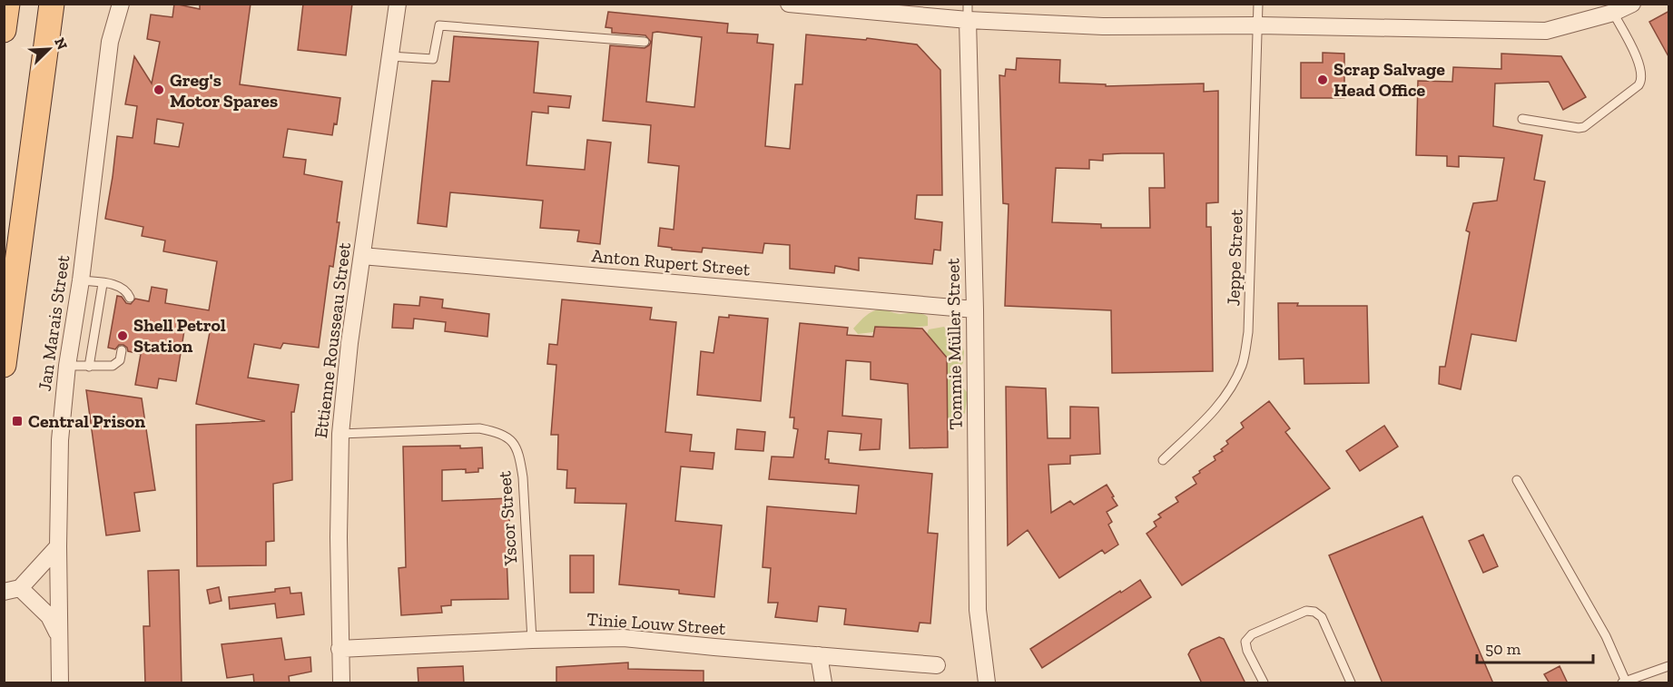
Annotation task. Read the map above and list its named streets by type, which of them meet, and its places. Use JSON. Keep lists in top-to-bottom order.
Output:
{
  "streets": {
    "street": [
      "Anton Rupert Street",
      "Jan Marais Street",
      "Ettienne Rousseau Street",
      "Tommie Müller Street",
      "Tinie Louw Street"
    ],
    "lane": ["Jeppe Street", "Yscor Street"]
  },
  "crossings": [
    ["Anton Rupert Street", "Ettienne Rousseau Street"],
    ["Anton Rupert Street", "Tommie Müller Street"],
    ["Ettienne Rousseau Street", "Yscor Street"],
    ["Ettienne Rousseau Street", "Tinie Louw Street"],
    ["Yscor Street", "Tinie Louw Street"]
  ],
  "places": {
    "other": ["Scrap Salvage Head Office", "Greg's Motor Spares", "Shell Petrol Station"],
    "transit": ["Central Prison"]
  },
  "scale_bar": "50 m",
  "north": "top right"
}
